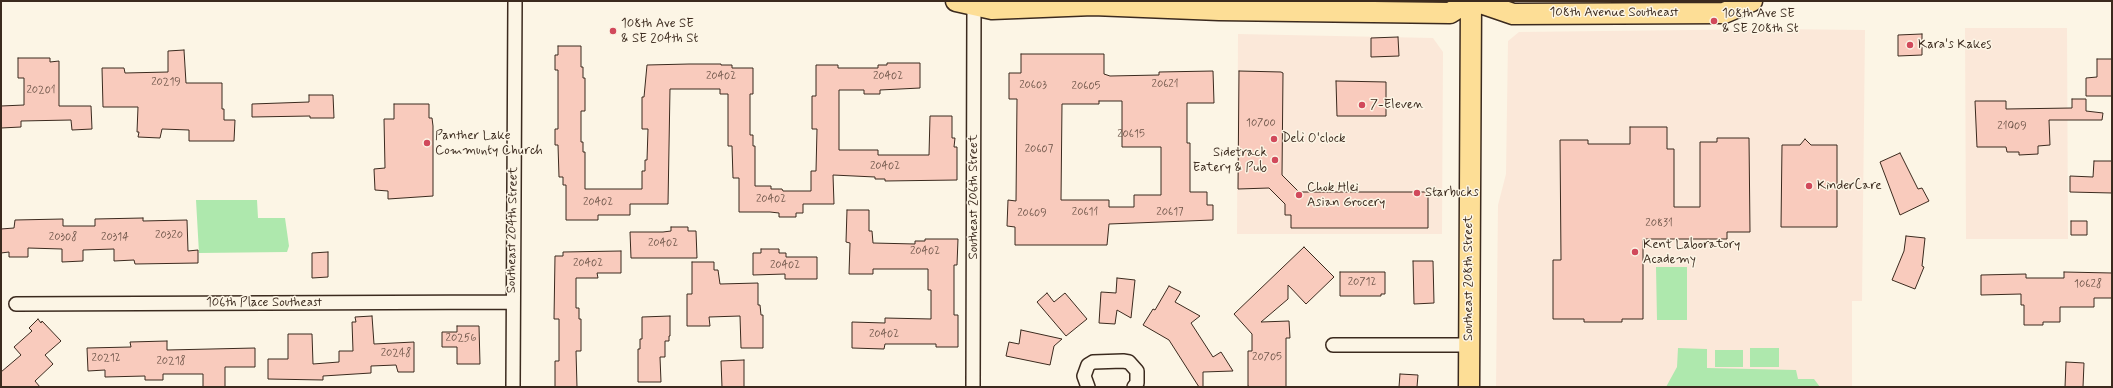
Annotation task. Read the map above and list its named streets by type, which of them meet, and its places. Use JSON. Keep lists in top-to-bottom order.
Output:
{
  "streets": {
    "main road": ["108th Avenue Southeast", "Southeast 208th Street"],
    "street": ["Southeast 206th Street", "Southeast 204th Street", "106th Place Southeast"]
  },
  "crossings": [
    ["Southeast 204th Street", "106th Place Southeast"]
  ],
  "places": [
    "108th Ave SE & SE 208th St",
    "108th Ave SE & SE 204th St",
    "Kara's Kakes",
    "7-Eleven",
    "Deli O'clock",
    "Panther Lake Communty Church",
    "Sidetrack Eatery & Pub",
    "KinderCare",
    "Starbucks",
    "Chok Hlei Asian Grocery",
    "Kent Laboratory Academy"
  ],
  "house_numbers": [
    "20402",
    "20402",
    "20219",
    "20621",
    "20603",
    "20605",
    "20201",
    "10700",
    "21009",
    "20615",
    "20607",
    "20402",
    "20402",
    "20402",
    "20611",
    "20617",
    "20609",
    "20831",
    "20320",
    "20308",
    "20314",
    "20402",
    "20402",
    "20402",
    "20402",
    "20712",
    "10628",
    "20402",
    "20256",
    "20248",
    "20705",
    "20212",
    "20218"
  ]
}
